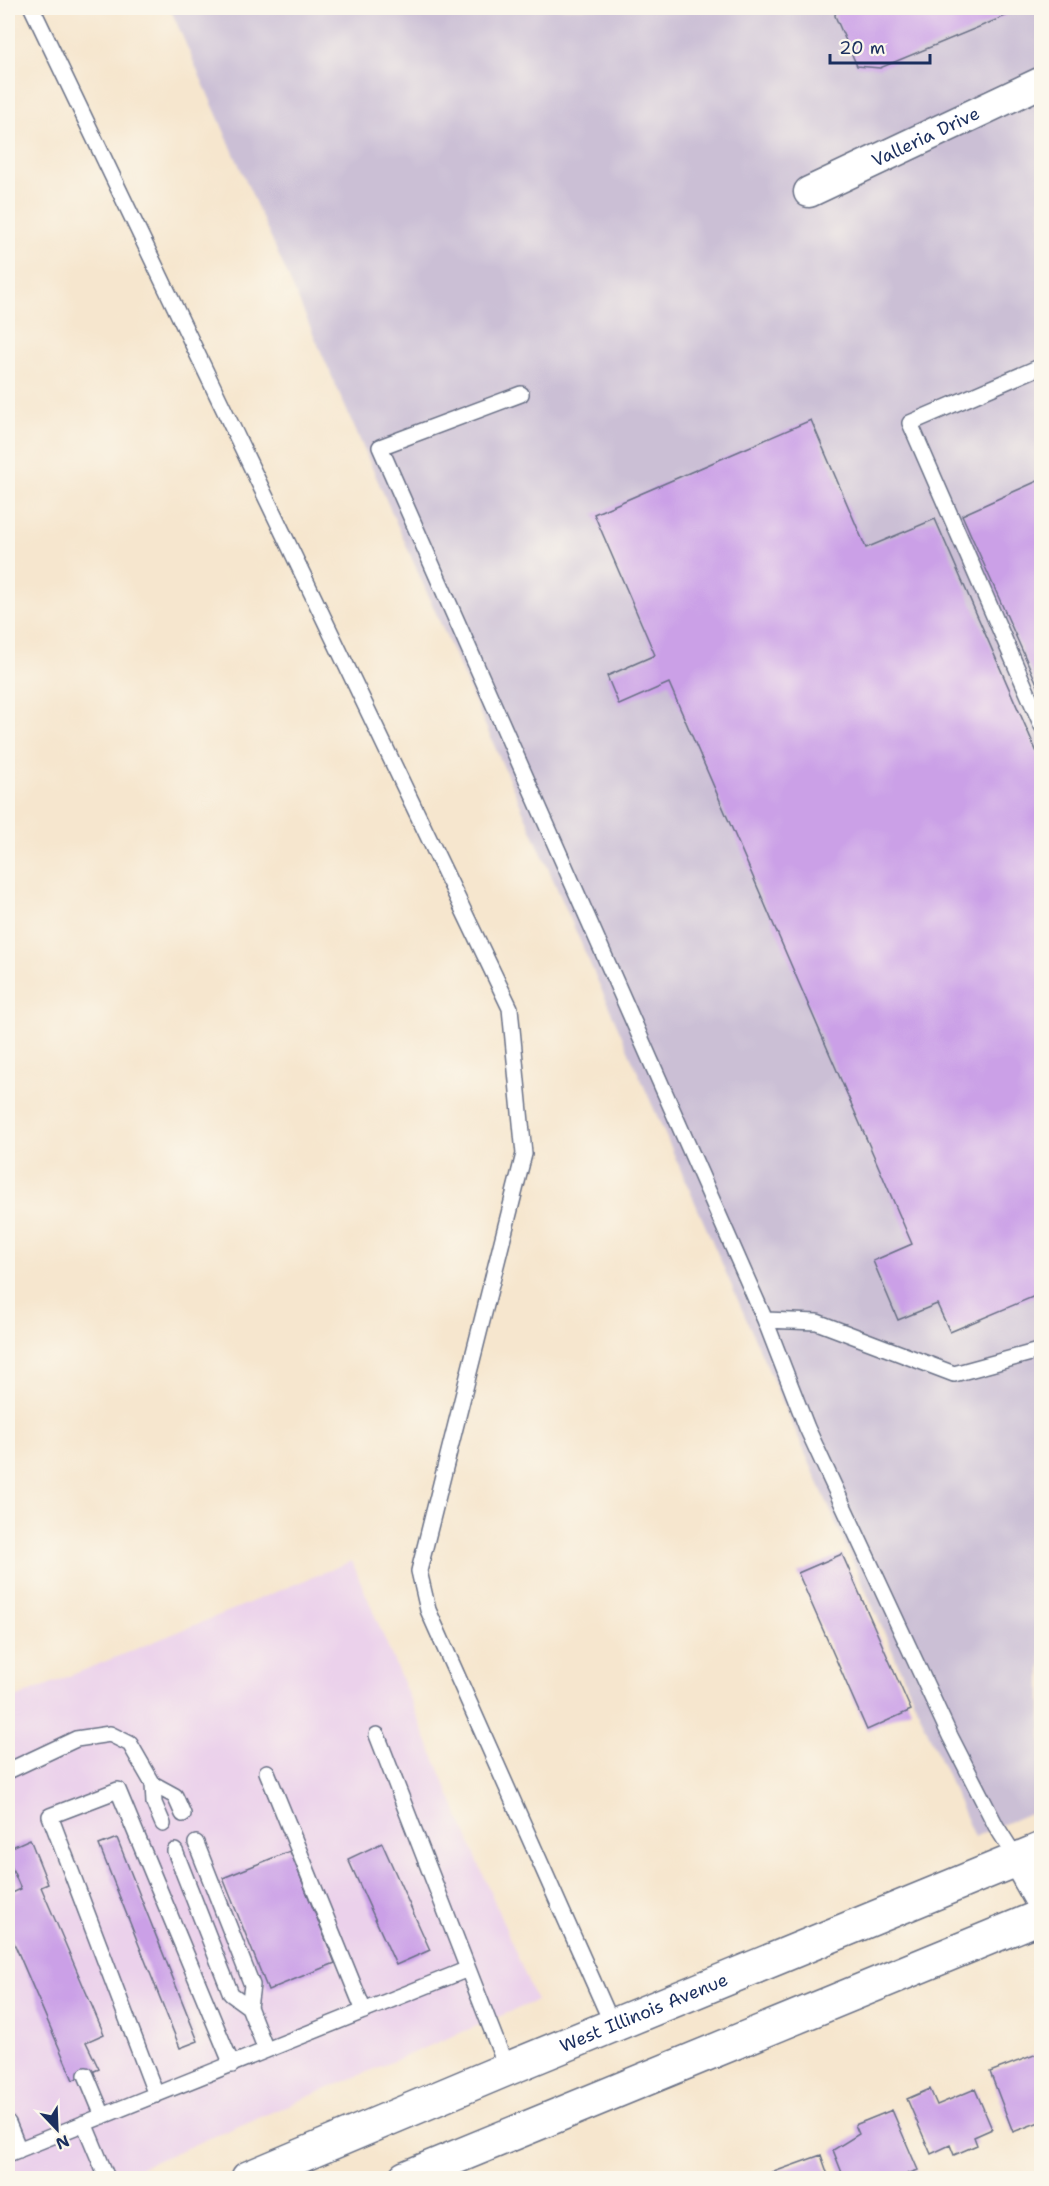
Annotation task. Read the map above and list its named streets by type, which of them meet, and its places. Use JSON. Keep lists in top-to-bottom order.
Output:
{
  "streets": {
    "main road": ["West Illinois Avenue"],
    "street": ["Valleria Drive"]
  },
  "scale_bar": "20 m",
  "north": "bottom right"
}
